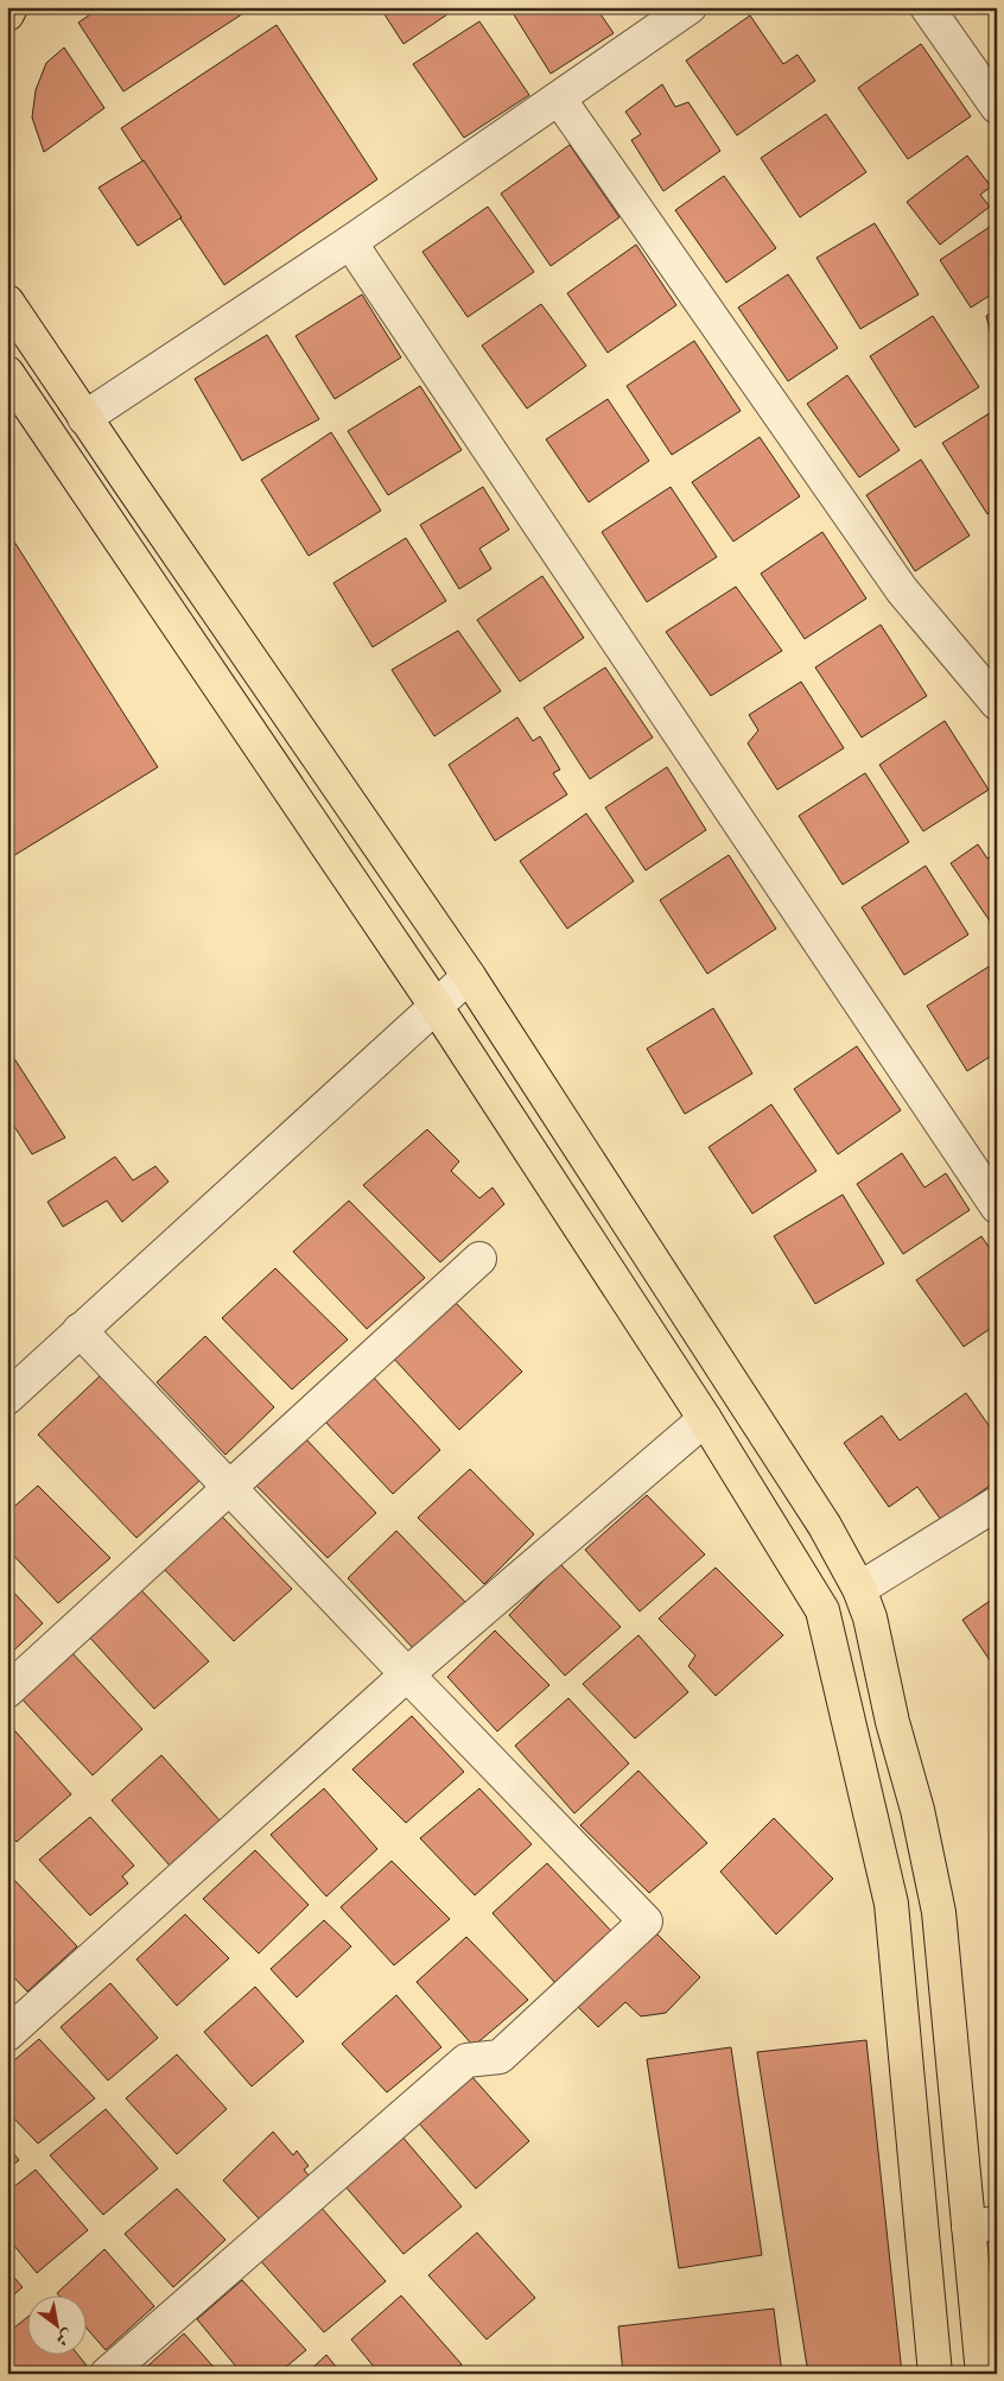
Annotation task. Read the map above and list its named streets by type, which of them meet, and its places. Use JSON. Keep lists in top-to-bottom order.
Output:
{
  "north": "bottom right"
}
